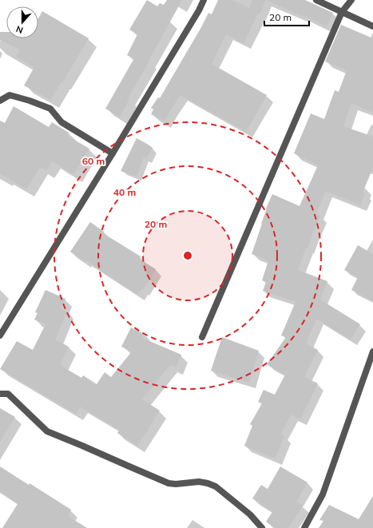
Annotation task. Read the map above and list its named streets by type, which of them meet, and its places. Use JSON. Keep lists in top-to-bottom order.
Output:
{
  "scale_bar": "20 m",
  "north": "bottom",
  "rings": ["60 m", "40 m", "20 m"]
}
